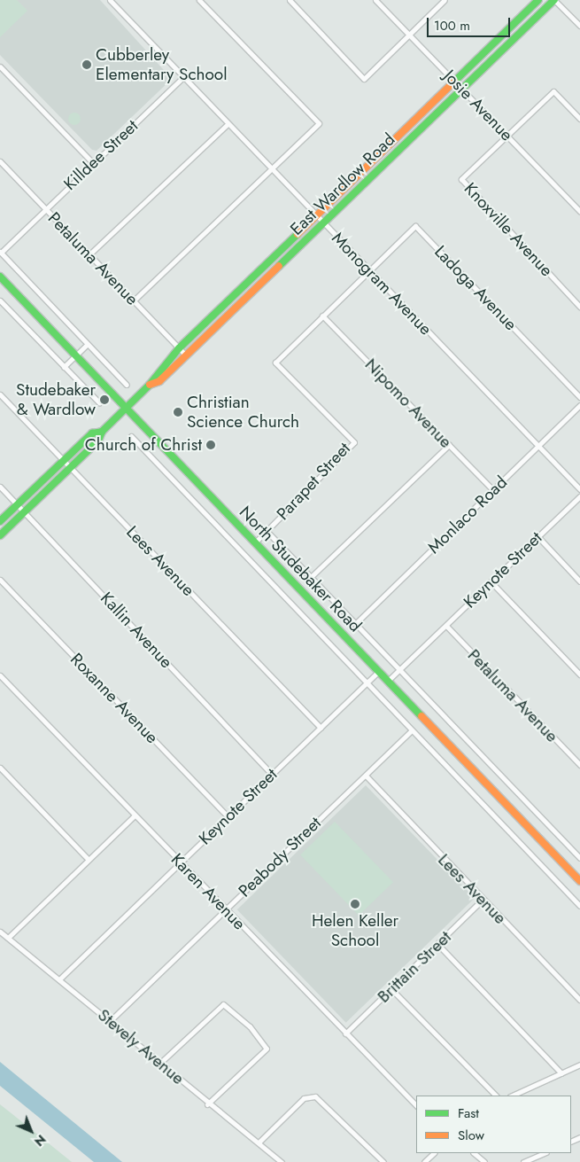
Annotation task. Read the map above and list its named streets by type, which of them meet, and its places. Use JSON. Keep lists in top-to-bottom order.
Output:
{
  "streets": {
    "main road": ["East Wardlow Road", "North Studebaker Road"],
    "street": [
      "Josie Avenue",
      "Killdee Street",
      "Knoxville Avenue",
      "Petaluma Avenue",
      "Monogram Avenue",
      "Ladoga Avenue",
      "Nipomo Avenue",
      "Parapet Street",
      "Monlaco Road",
      "Lees Avenue",
      "Keynote Street",
      "Kallin Avenue",
      "Roxanne Avenue",
      "Peabody Street",
      "Karen Avenue",
      "Brittain Street",
      "Stevely Avenue"
    ]
  },
  "crossings": [
    ["Josie Avenue", "East Wardlow Road"],
    ["Josie Avenue", "Knoxville Avenue"],
    ["Killdee Street", "Petaluma Avenue"],
    ["Killdee Street", "Monogram Avenue"],
    ["East Wardlow Road", "Petaluma Avenue"],
    ["East Wardlow Road", "Monogram Avenue"],
    ["East Wardlow Road", "Lees Avenue"],
    ["East Wardlow Road", "North Studebaker Road"],
    ["East Wardlow Road", "Kallin Avenue"],
    ["Petaluma Avenue", "Keynote Street"],
    ["Monogram Avenue", "Ladoga Avenue"],
    ["Monogram Avenue", "Parapet Street"],
    ["Monogram Avenue", "Monlaco Road"],
    ["Ladoga Avenue", "Parapet Street"],
    ["Nipomo Avenue", "Parapet Street"],
    ["Nipomo Avenue", "Monlaco Road"],
    ["Parapet Street", "North Studebaker Road"],
    ["Monlaco Road", "North Studebaker Road"],
    ["Lees Avenue", "Keynote Street"],
    ["Lees Avenue", "Peabody Street"],
    ["Lees Avenue", "Brittain Street"],
    ["North Studebaker Road", "Keynote Street"],
    ["North Studebaker Road", "Peabody Street"],
    ["Keynote Street", "Kallin Avenue"],
    ["Keynote Street", "Roxanne Avenue"],
    ["Keynote Street", "Karen Avenue"],
    ["Keynote Street", "Stevely Avenue"],
    ["Peabody Street", "Karen Avenue"],
    ["Peabody Street", "Stevely Avenue"],
    ["Karen Avenue", "Brittain Street"]
  ],
  "places": [
    "Cubberley Elementary School",
    "Studebaker & Wardlow",
    "Christian Science Church",
    "Church of Christ",
    "Helen Keller School"
  ],
  "legend": ["Fast", "Slow"],
  "scale_bar": "100 m",
  "north": "bottom right"
}
